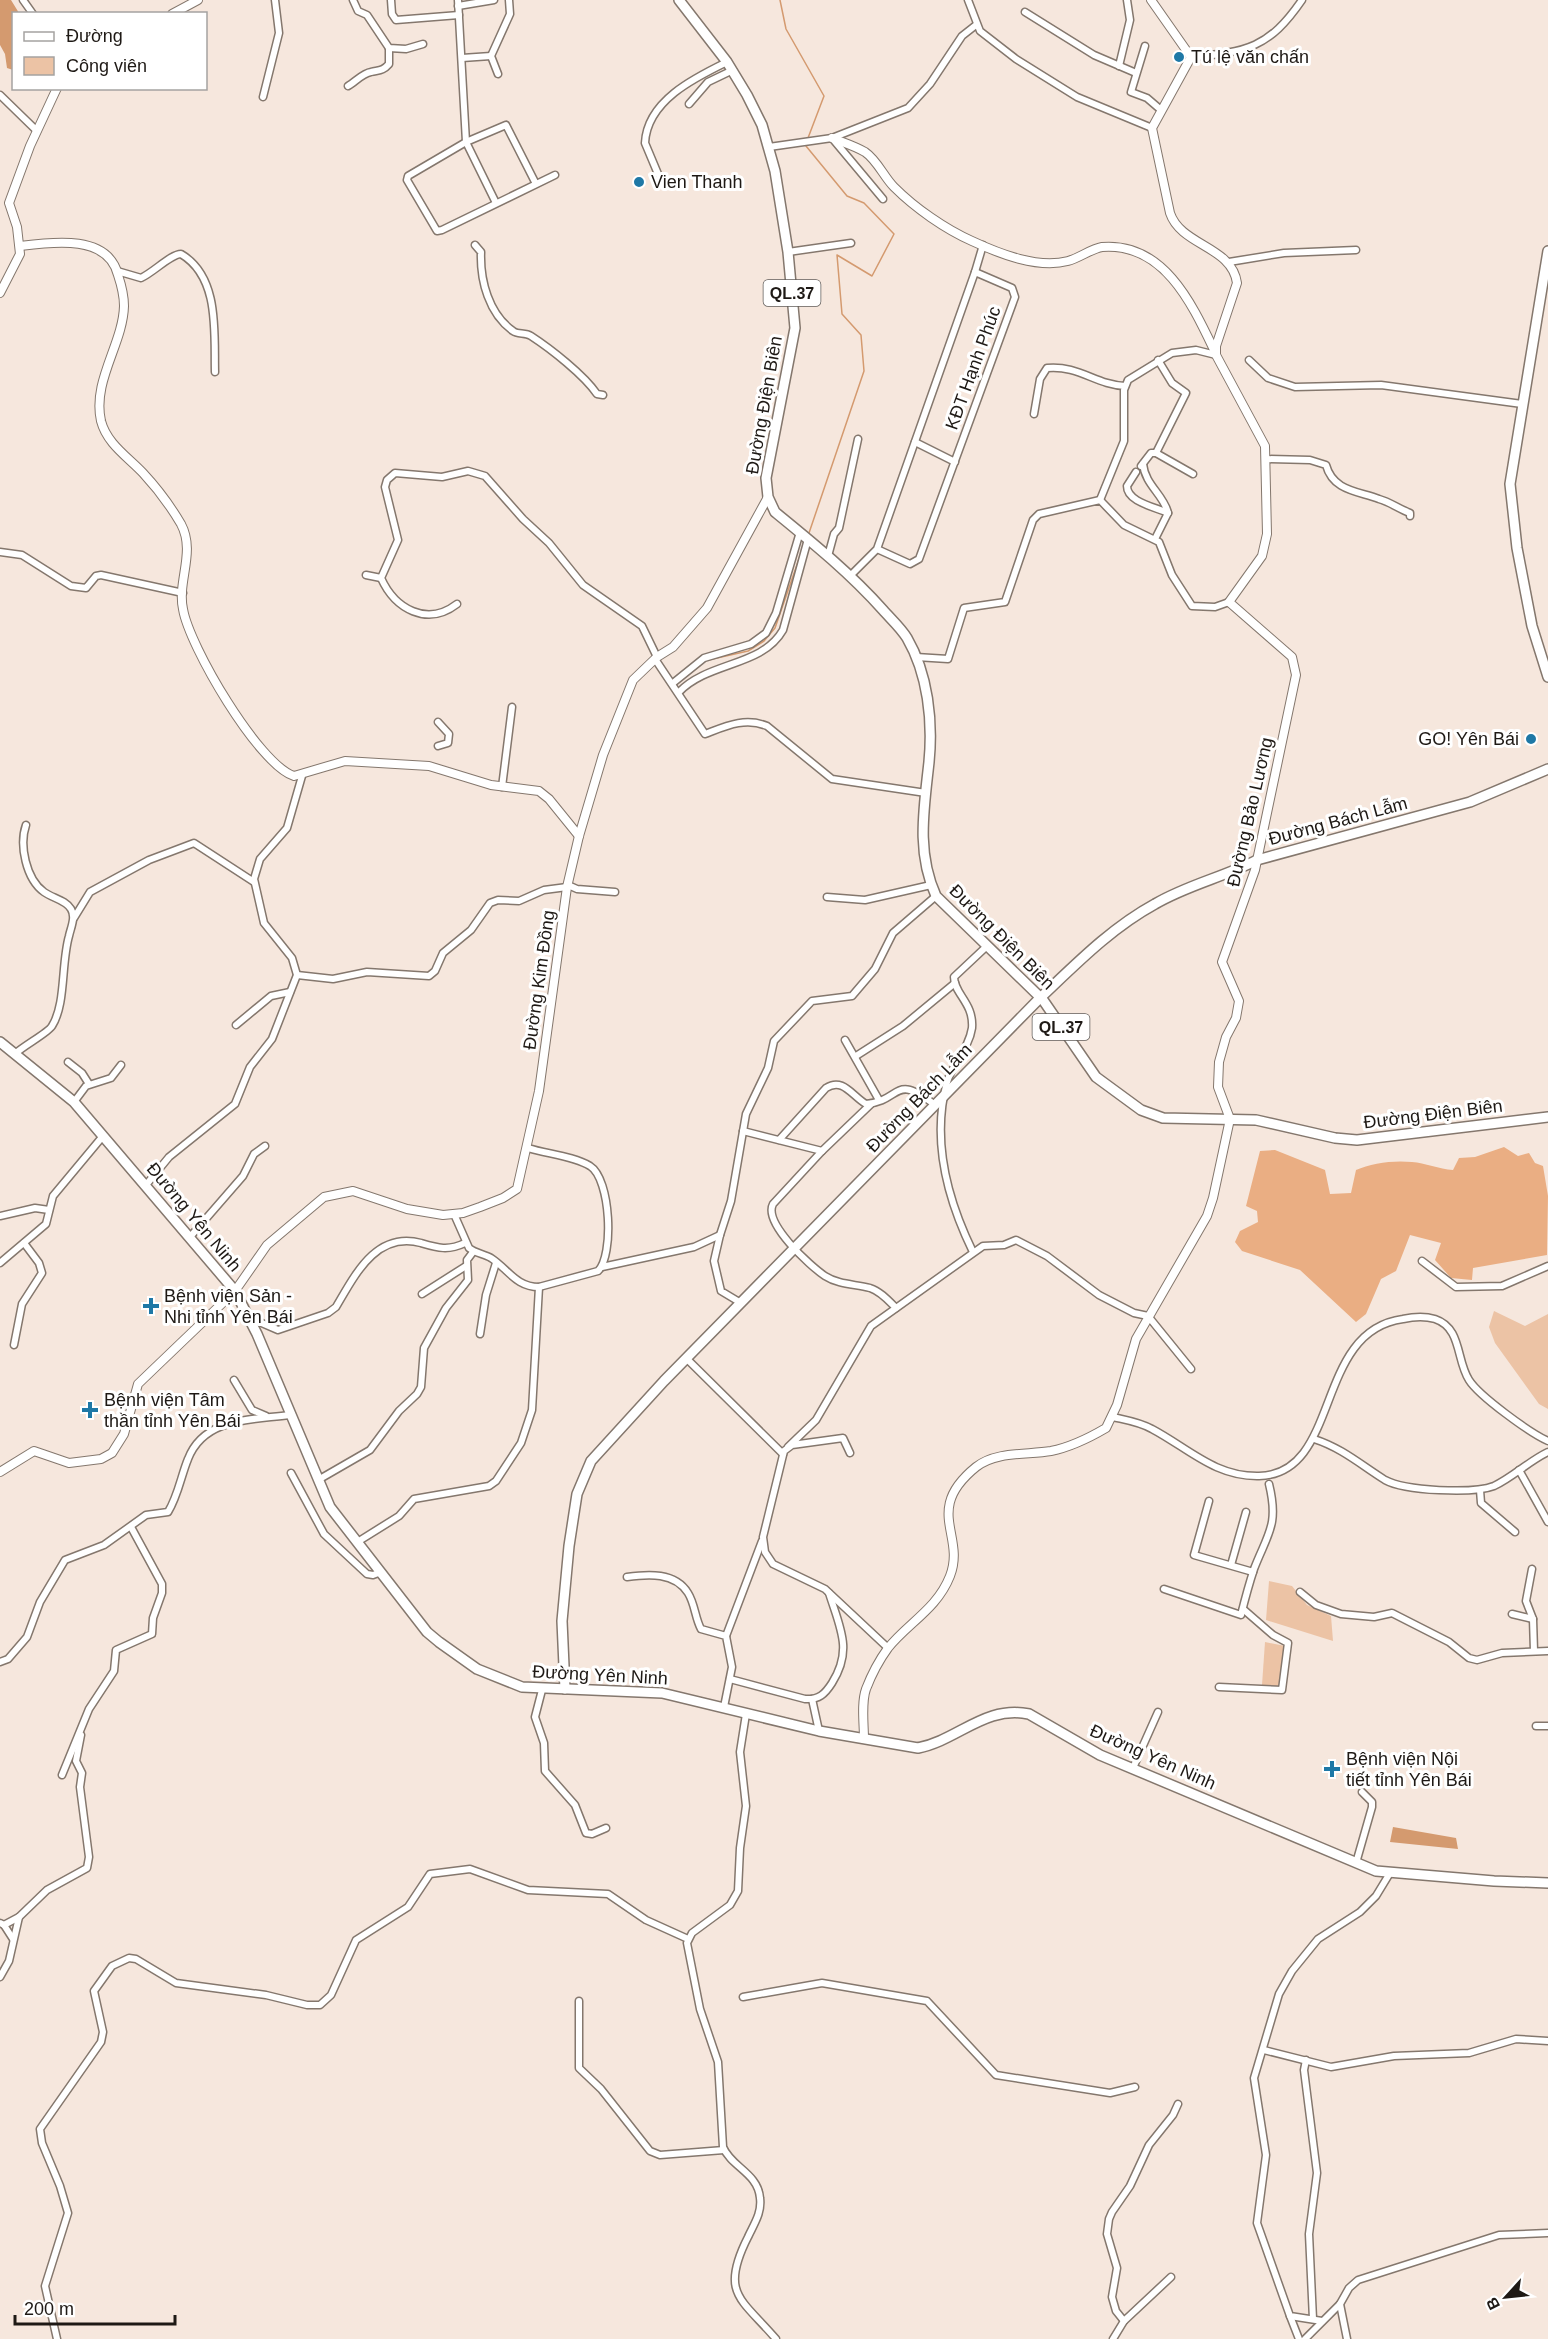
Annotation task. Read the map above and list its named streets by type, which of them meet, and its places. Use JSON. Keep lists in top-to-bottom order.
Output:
{
  "streets": {
    "main road": [
      "QL.37",
      "Đường Điện Biên",
      "Đường Bách Lẫm",
      "Đường Yên Ninh"
    ],
    "street": ["KĐT Hạnh Phúc", "Đường Bảo Lương", "Đường Kim Đồng"]
  },
  "crossings": [
    ["KĐT Hạnh Phúc", "Đường Điện Biên"],
    ["Đường Điện Biên", "Đường Bảo Lương"],
    ["Đường Điện Biên", "Đường Bách Lẫm"],
    ["Đường Điện Biên", "Đường Kim Đồng"],
    ["Đường Bảo Lương", "Đường Bách Lẫm"],
    ["Đường Bách Lẫm", "Đường Yên Ninh"],
    ["Đường Kim Đồng", "Đường Yên Ninh"]
  ],
  "places": {
    "other": ["Tú lệ văn chấn", "Vien Thanh", "GO! Yên Bái"],
    "health": ["Bệnh viện Sản - Nhi tỉnh Yên Bái", "Bệnh viện Tâm thần tỉnh Yên Bái", "Bệnh viện Nội tiết tỉnh Yên Bái"]
  },
  "legend": ["Đường", "Công viên"],
  "scale_bar": "200 m",
  "north": "bottom left"
}
